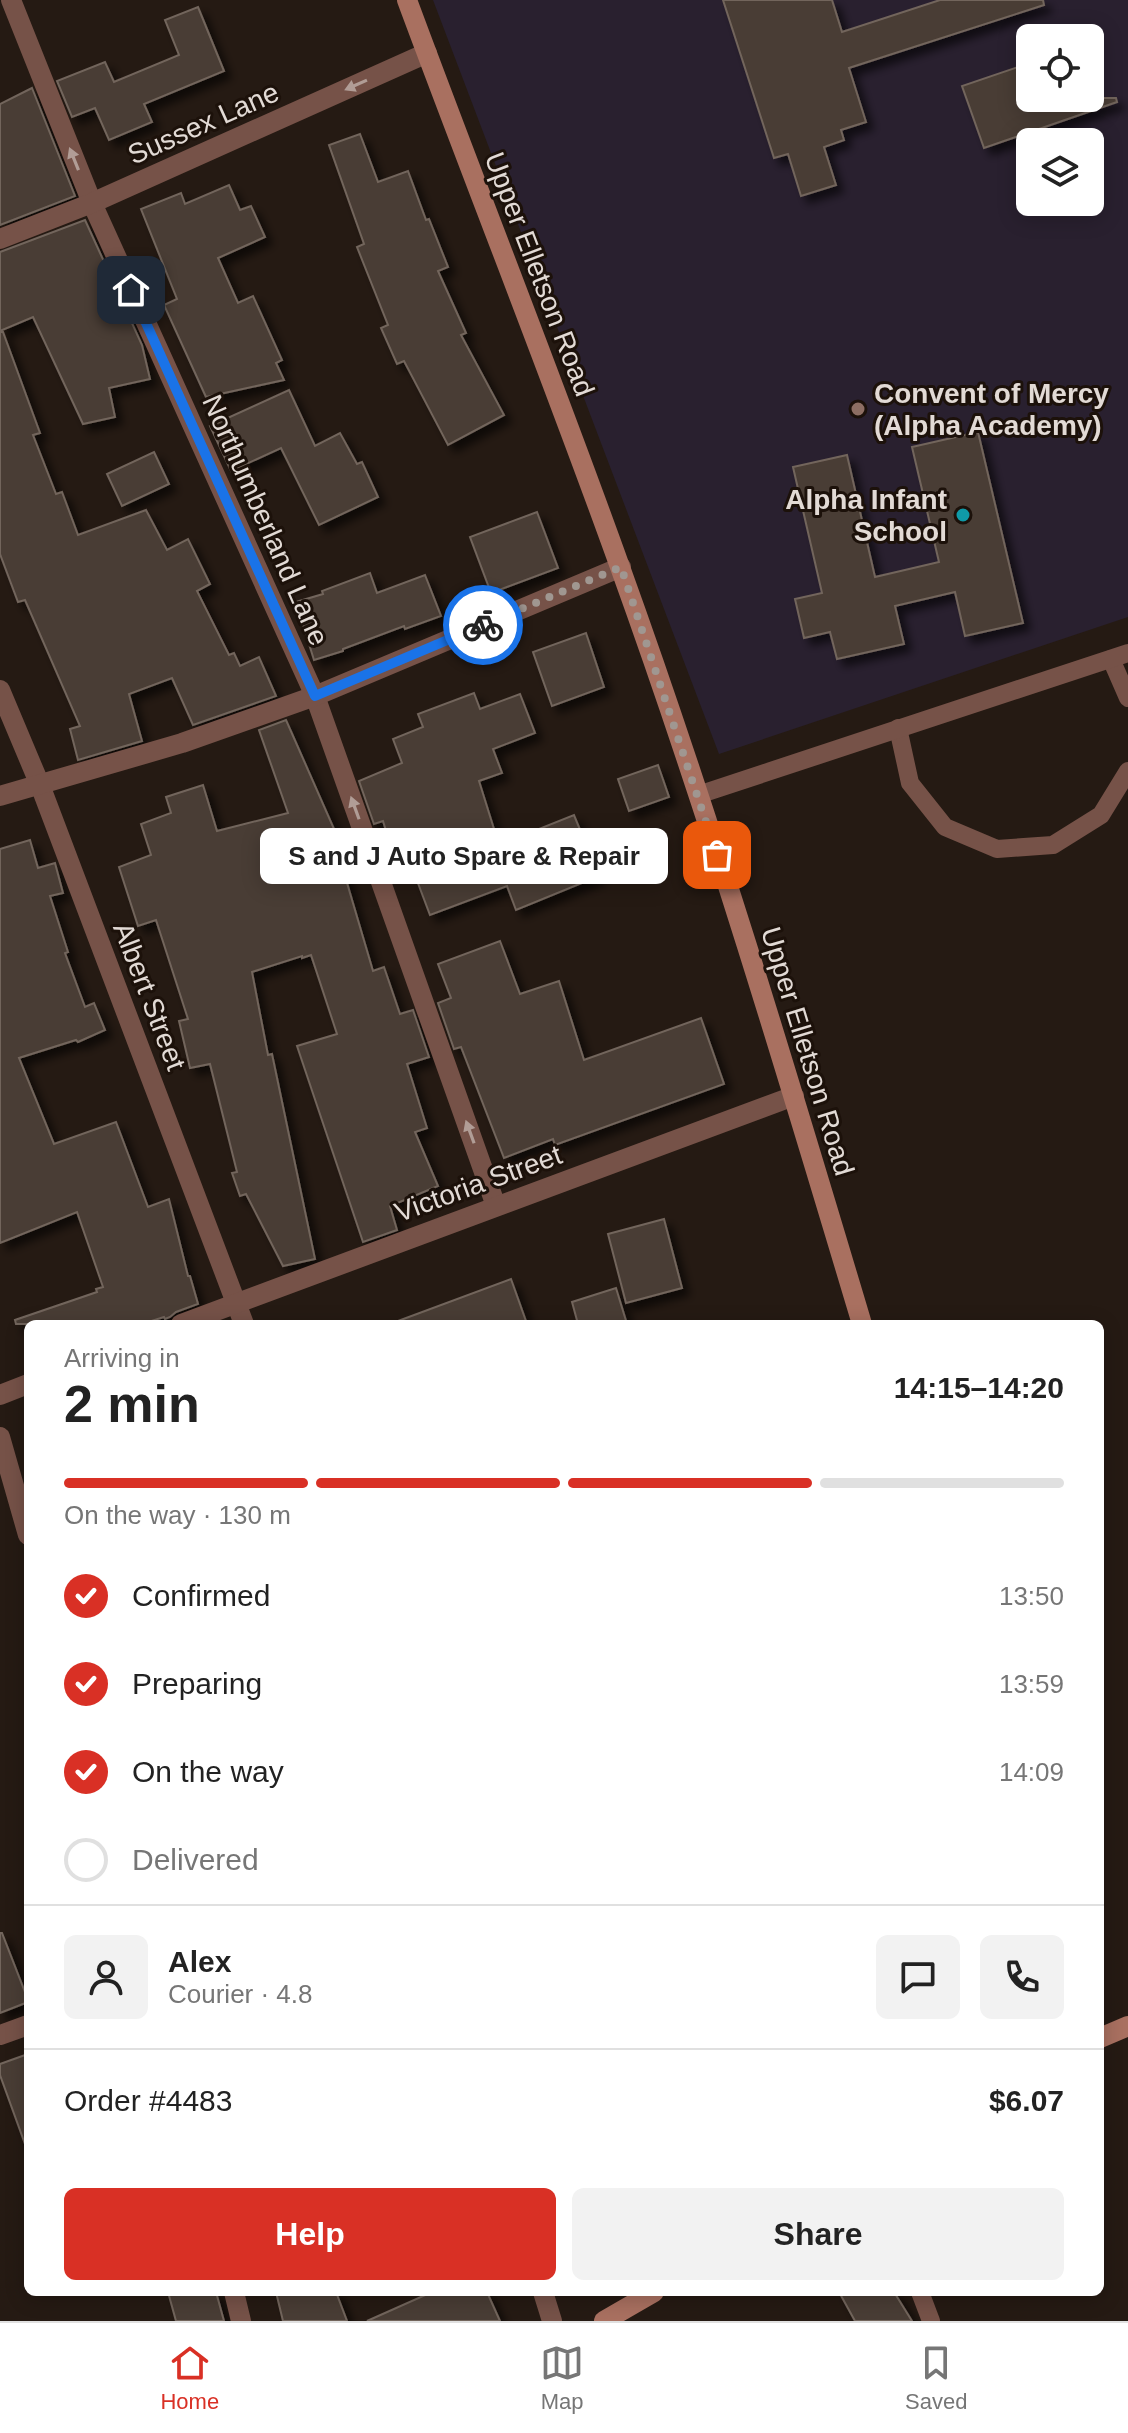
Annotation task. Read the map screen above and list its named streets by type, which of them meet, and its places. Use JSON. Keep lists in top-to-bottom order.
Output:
{
  "streets": {
    "street": [
      "Sussex Lane",
      "Upper Elletson Road",
      "Northumberland Lane",
      "Albert Street",
      "Victoria Street"
    ]
  },
  "crossings": [
    ["Sussex Lane", "Upper Elletson Road"],
    ["Sussex Lane", "Northumberland Lane"],
    ["Upper Elletson Road", "Victoria Street"],
    ["Northumberland Lane", "Victoria Street"],
    ["Albert Street", "Victoria Street"]
  ],
  "one_way": ["Sussex Lane", "Northumberland Lane"],
  "places": ["Convent of Mercy (Alpha Academy)", "Alpha Infant School", "S and J Auto Spare & Repair"],
  "page": {
    "bubble": "S and J Auto Spare & Repair",
    "heading": ["2 min", "Arriving in", "14:15–14:20"],
    "panel": [
      "Alex",
      "Courier · 4.8",
      "Order #4483",
      "$6.07"
    ],
    "bar": "On the way · 130 m",
    "list": [
      ["Confirmed", "13:50"],
      ["Preparing", "13:59"],
      ["On the way", "14:09"],
      "Delivered"
    ],
    "buttons": ["Help", "Share"],
    "tabs": ["Home", "Map", "Saved"]
  }
}
